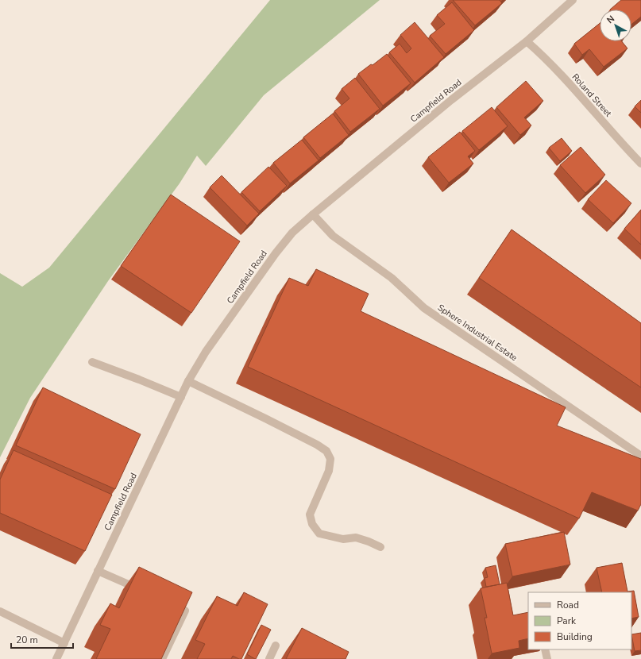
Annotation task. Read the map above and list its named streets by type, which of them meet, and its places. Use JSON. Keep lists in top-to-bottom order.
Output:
{
  "streets": {
    "street": ["Roland Street", "Campfield Road", "Sphere Industrial Estate"]
  },
  "crossings": [
    ["Roland Street", "Campfield Road"],
    ["Campfield Road", "Sphere Industrial Estate"]
  ],
  "legend": ["Road", "Park", "Building"],
  "scale_bar": "20 m",
  "north": "top left"
}
